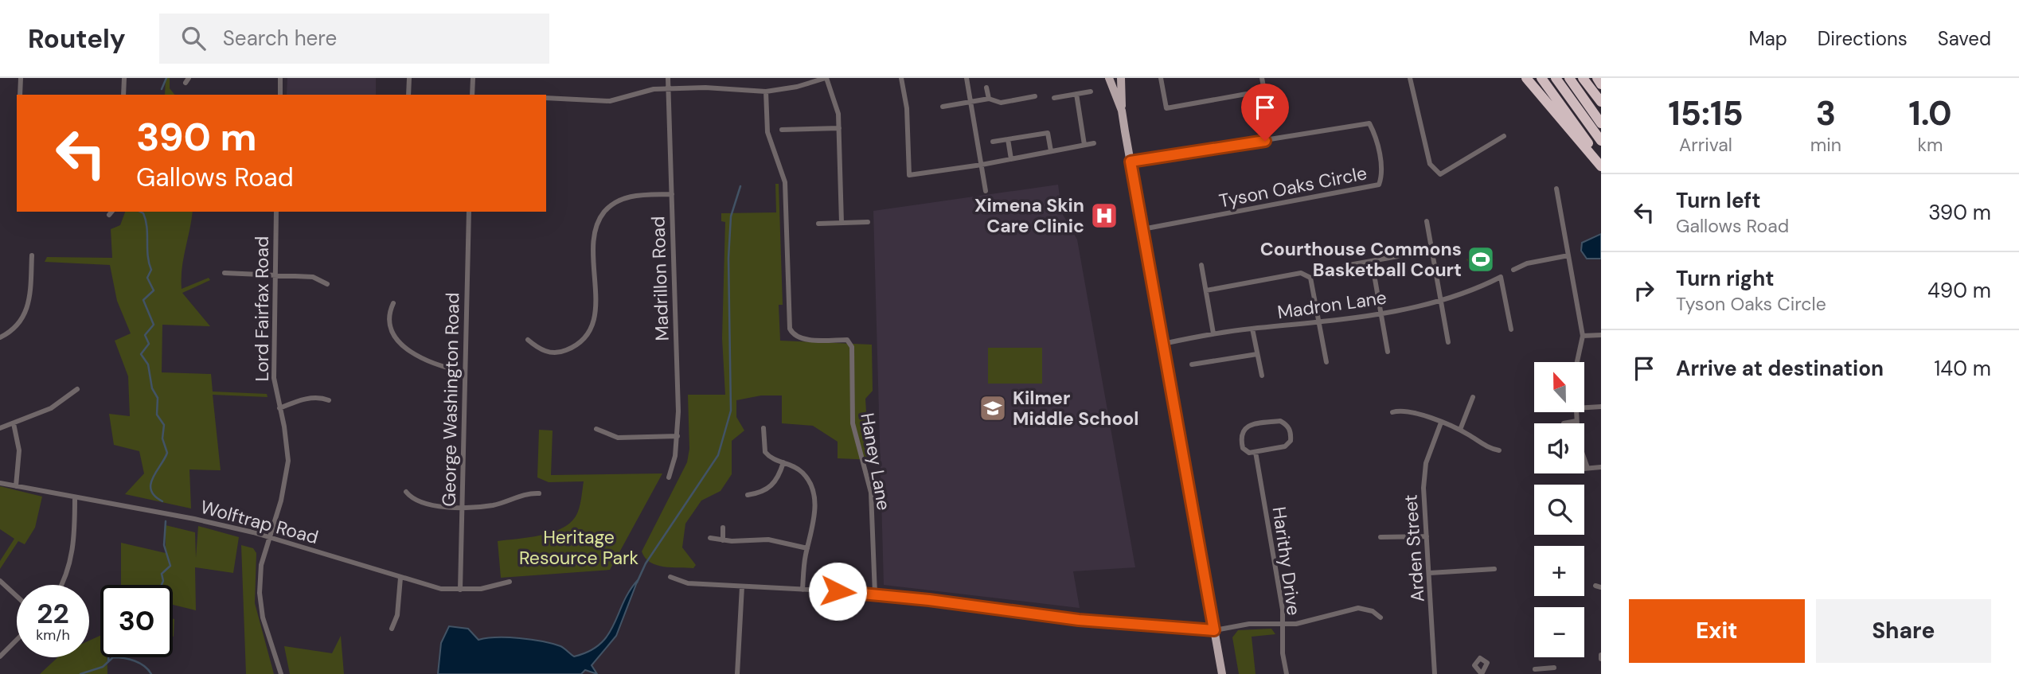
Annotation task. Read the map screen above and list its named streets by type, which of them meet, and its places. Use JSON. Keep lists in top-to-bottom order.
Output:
{
  "streets": {
    "street": [
      "Tyson Oaks Circle",
      "Madrillon Road",
      "Madron Lane",
      "Lord Fairfax Road",
      "George Washington Road",
      "Haney Lane",
      "Wolftrap Road",
      "Arden Street",
      "Harithy Drive"
    ]
  },
  "crossings": [
    ["Lord Fairfax Road", "Wolftrap Road"],
    ["George Washington Road", "Wolftrap Road"]
  ],
  "parks": ["Heritage Resource Park"],
  "places": {
    "hospital": ["Ximena Skin Care Clinic"],
    "sports": ["Courthouse Commons Basketball Court"],
    "school or university": ["Kilmer Middle School"]
  },
  "north": "top",
  "page": {
    "header": "Routely",
    "search": "Search here",
    "nav": ["Map", "Directions", "Saved"],
    "eta": [
      "15:15",
      "Arrival",
      "3",
      "min",
      "1.0",
      "km"
    ],
    "turn": ["390 m", "Gallows Road"],
    "list": [
      {
        "name": "Turn left",
        "note": "Gallows Road",
        "value": "390 m"
      },
      {
        "name": "Turn right",
        "note": "Tyson Oaks Circle",
        "value": "490 m"
      },
      {
        "name": "Arrive at destination",
        "value": "140 m"
      }
    ],
    "map_buttons": ["+", "−"],
    "speed": "22 km/h",
    "limit": "30",
    "buttons": ["Exit", "Share"]
  }
}
